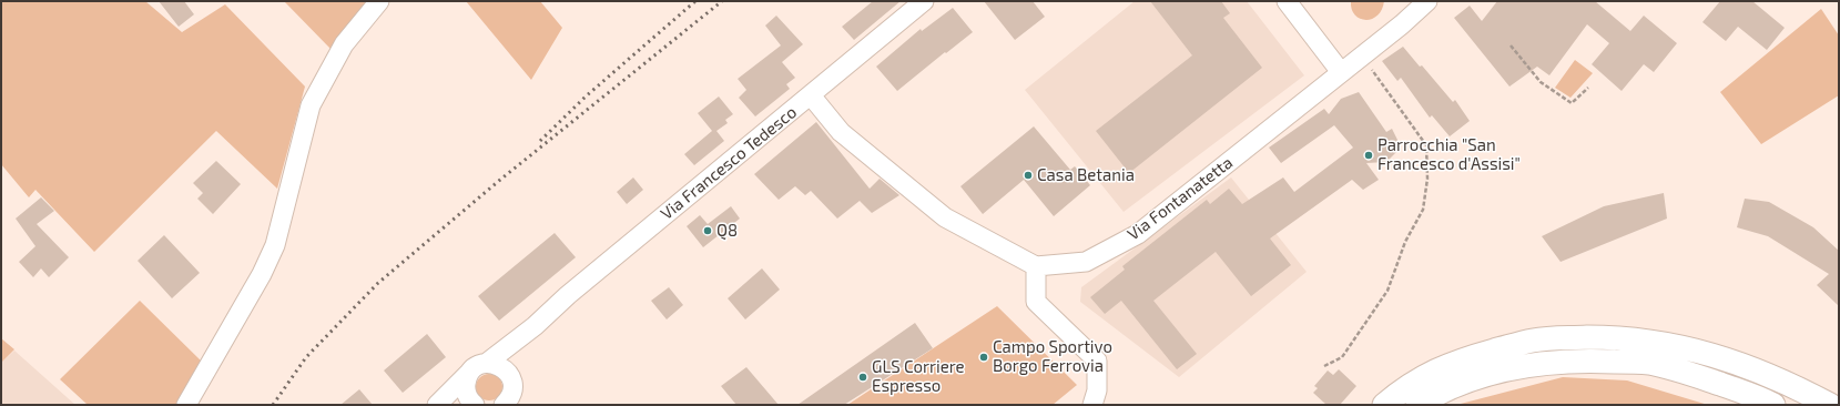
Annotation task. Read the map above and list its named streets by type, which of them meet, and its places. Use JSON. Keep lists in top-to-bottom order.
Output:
{
  "streets": {
    "street": ["Via Francesco Tedesco", "Via Fontanatetta"]
  },
  "places": [
    "Parrocchia \"San Francesco d'Assisi\"",
    "Casa Betania",
    "Q8",
    "Campo Sportivo Borgo Ferrovia",
    "GLS Corriere Espresso"
  ]
}
